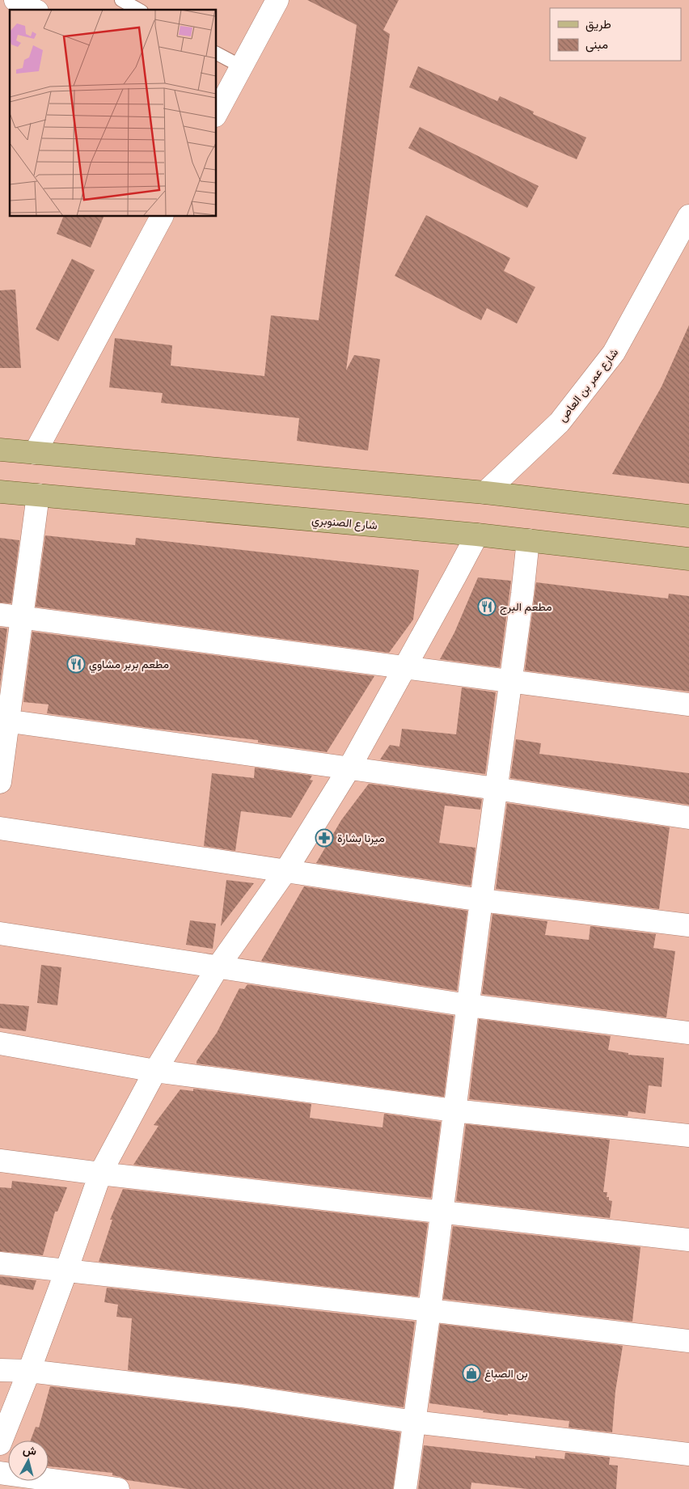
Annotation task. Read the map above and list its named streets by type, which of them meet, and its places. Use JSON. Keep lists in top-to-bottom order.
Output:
{
  "streets": {
    "main road": ["شارع الصنوبري"],
    "street": ["شارع عمر بن العاص"]
  },
  "places": {
    "restaurant": ["مطعم البرج", "مطعم بربر مشاوي"],
    "pharmacy": ["ميرنا بشارة"],
    "shop": ["بن الصباغ"]
  },
  "legend": ["طريق", "مبنى"],
  "north": "top"
}
